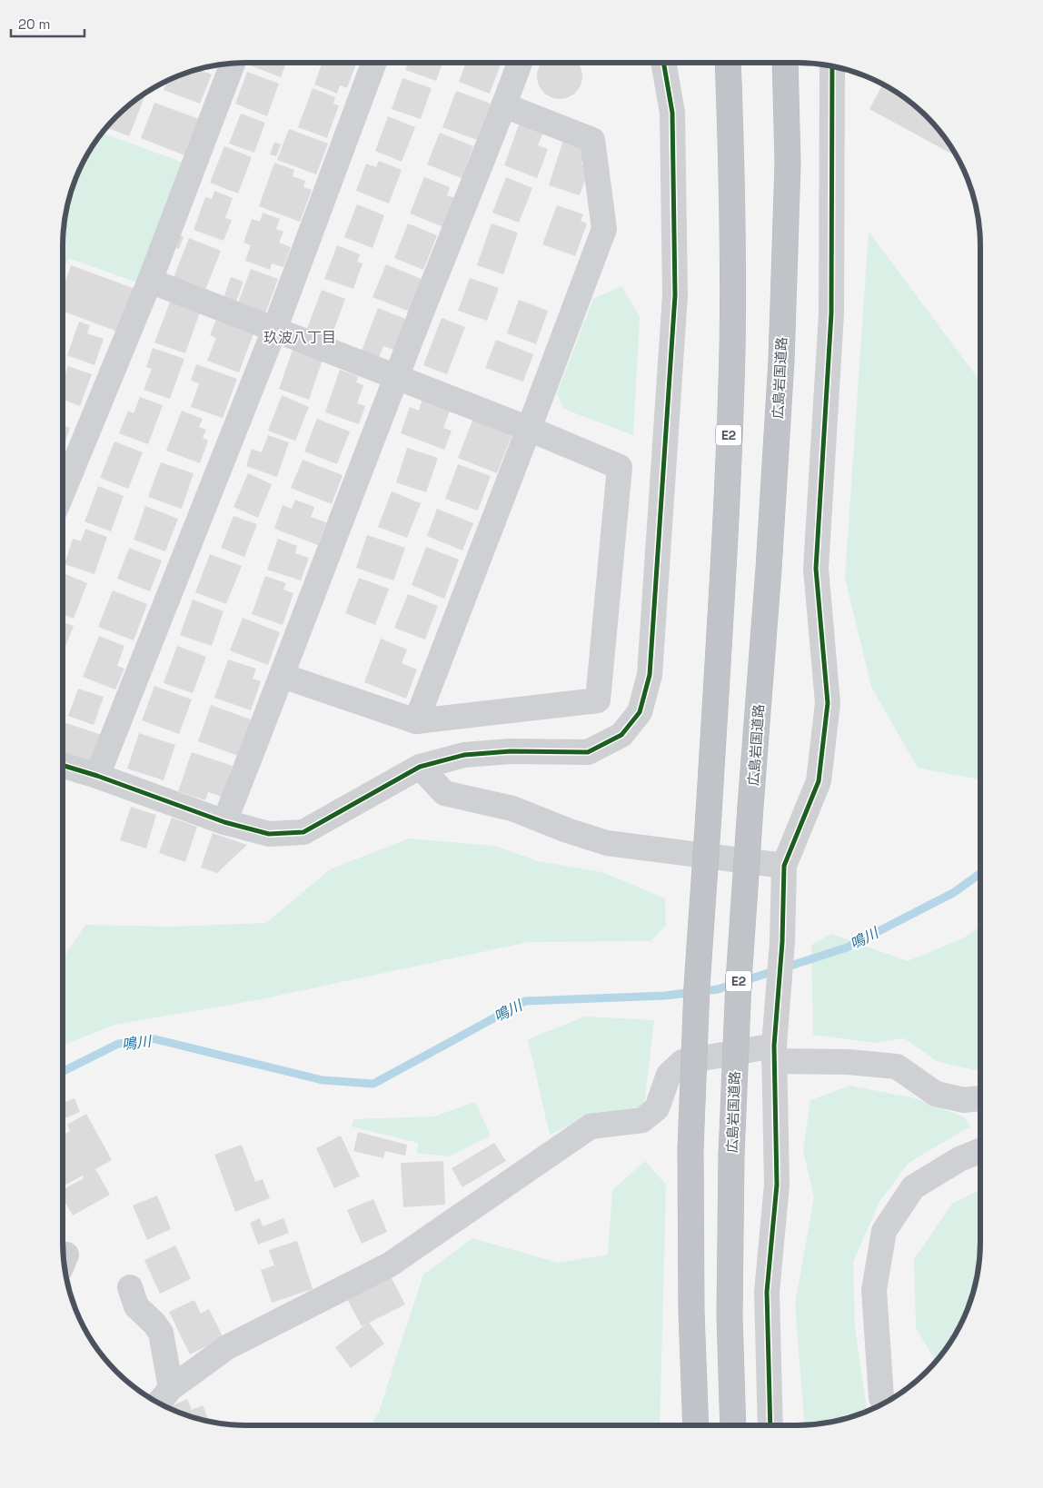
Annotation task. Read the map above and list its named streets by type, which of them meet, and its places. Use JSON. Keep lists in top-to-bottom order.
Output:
{
  "streets": {
    "highway": ["広島岩国道路", "E2"]
  },
  "districts": ["玖波八丁目"],
  "water": ["鳴川"],
  "scale_bar": "20 m"
}
